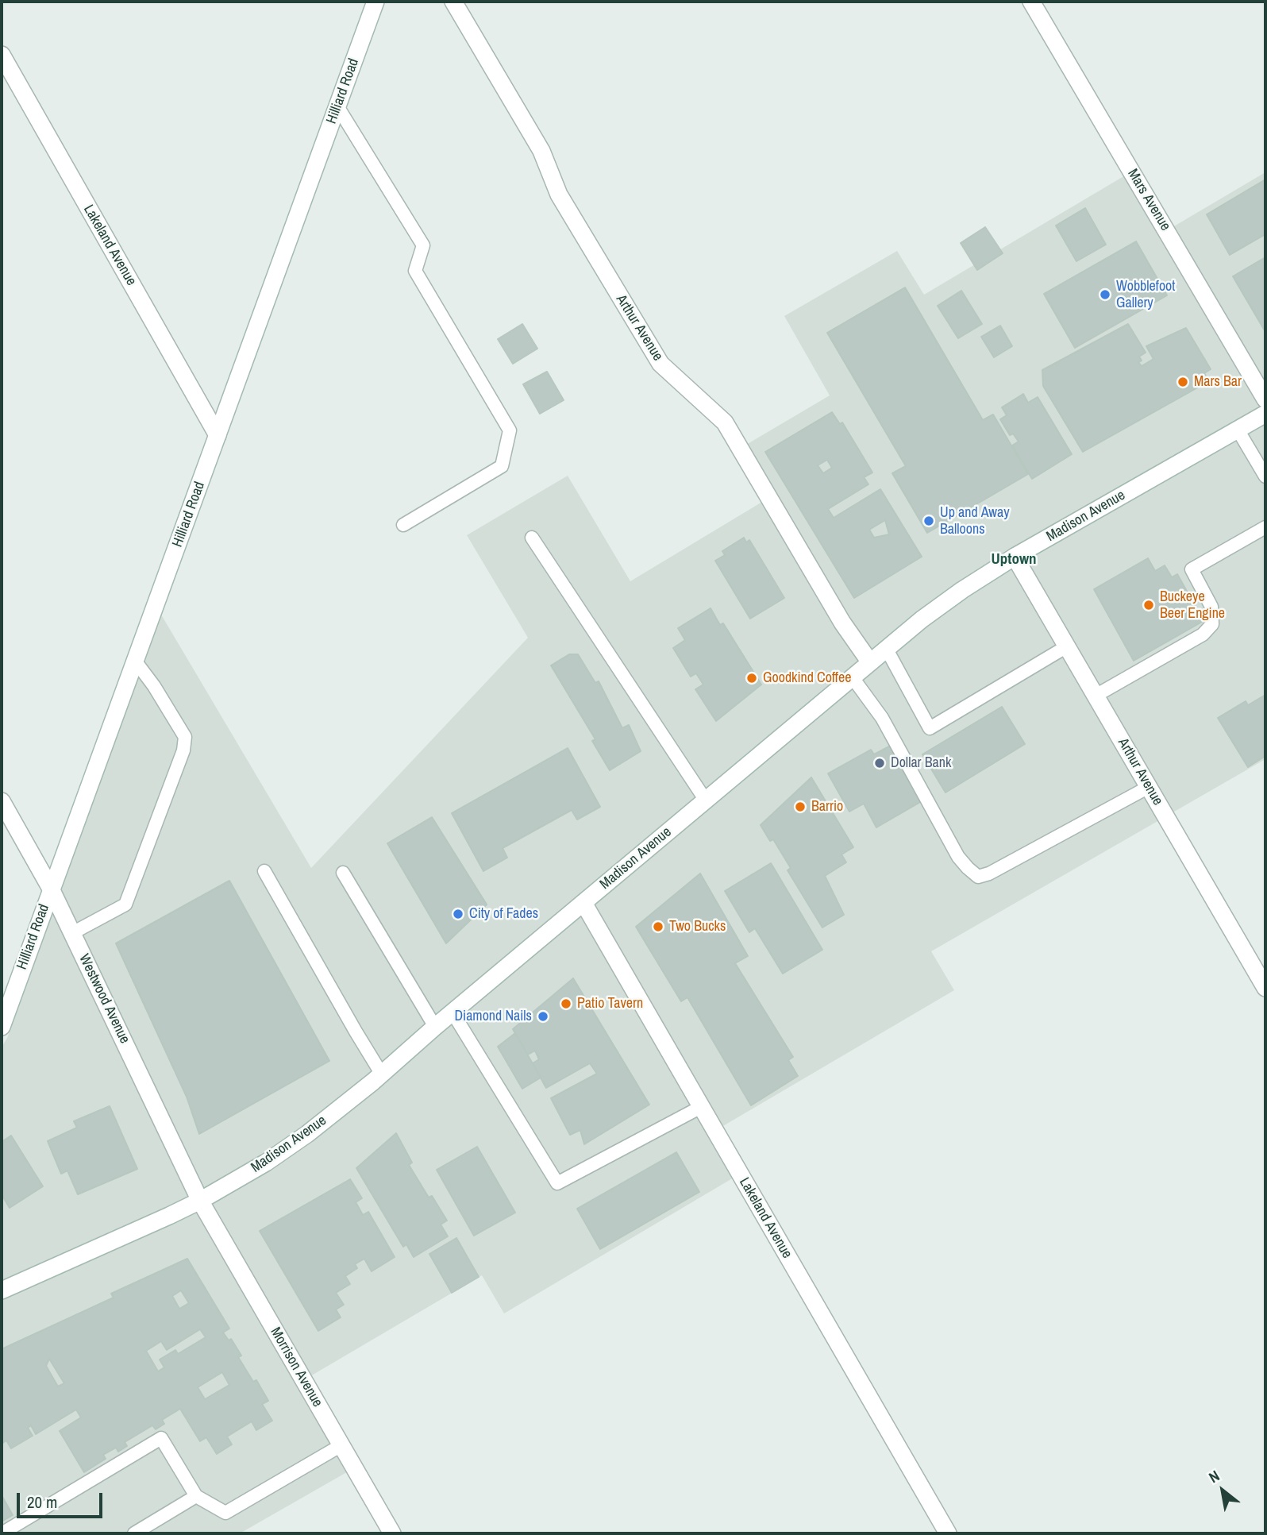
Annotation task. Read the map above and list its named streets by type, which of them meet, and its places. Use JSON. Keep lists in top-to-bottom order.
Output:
{
  "streets": {
    "street": [
      "Hilliard Road",
      "Mars Avenue",
      "Lakeland Avenue",
      "Arthur Avenue",
      "Madison Avenue",
      "Westwood Avenue",
      "Morrison Avenue"
    ]
  },
  "crossings": [
    ["Hilliard Road", "Lakeland Avenue"],
    ["Hilliard Road", "Westwood Avenue"],
    ["Lakeland Avenue", "Madison Avenue"],
    ["Arthur Avenue", "Madison Avenue"],
    ["Madison Avenue", "Westwood Avenue"],
    ["Madison Avenue", "Morrison Avenue"],
    ["Westwood Avenue", "Morrison Avenue"]
  ],
  "districts": ["Uptown"],
  "places": [
    "Wobblefoot Gallery",
    "Mars Bar",
    "Up and Away Balloons",
    "Buckeye Beer Engine",
    "Goodkind Coffee",
    "Dollar Bank",
    "Barrio",
    "City of Fades",
    "Two Bucks",
    "Patio Tavern",
    "Diamond Nails"
  ],
  "scale_bar": "20 m",
  "north": "top left"
}
